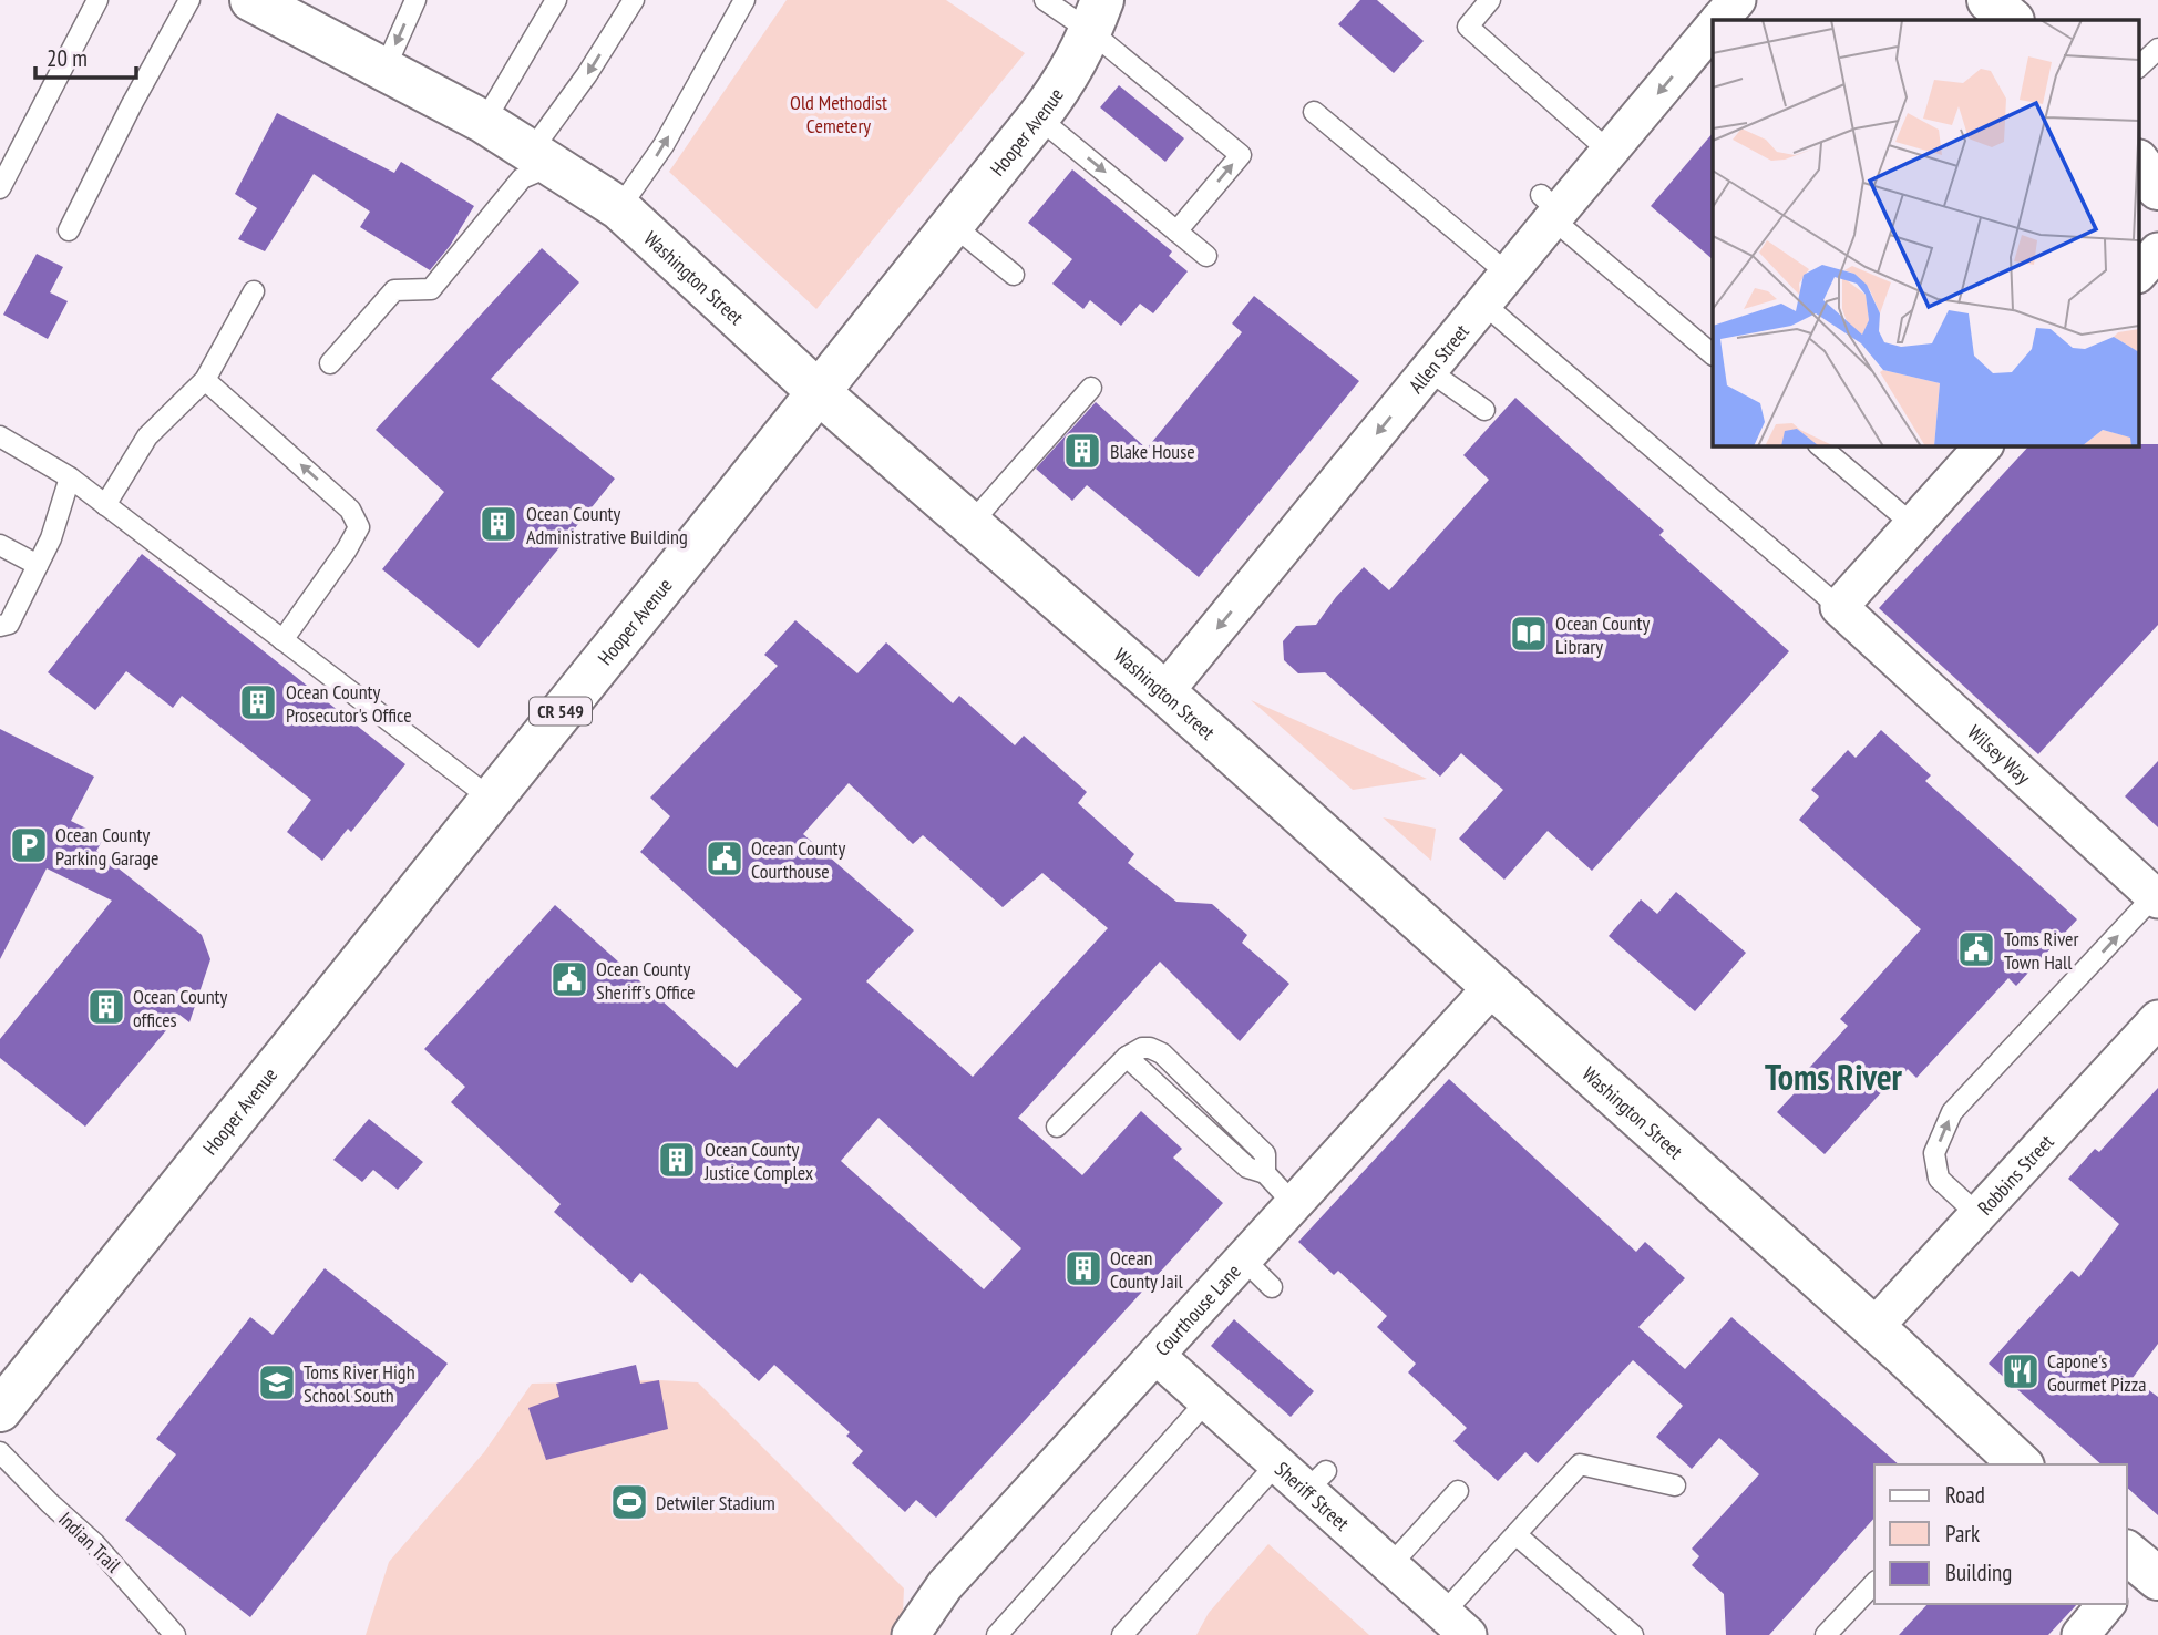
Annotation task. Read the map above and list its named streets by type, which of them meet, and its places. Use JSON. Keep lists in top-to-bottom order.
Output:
{
  "streets": {
    "main road": ["Hooper Avenue", "Washington Street", "CR 549"],
    "street": [
      "Allen Street",
      "Wilsey Way",
      "Robbins Street",
      "Courthouse Lane",
      "Sheriff Street"
    ],
    "lane": ["Indian Trail"]
  },
  "crossings": [
    ["Hooper Avenue", "Washington Street"],
    ["Washington Street", "Allen Street"],
    ["Washington Street", "Robbins Street"],
    ["Washington Street", "Courthouse Lane"],
    ["Courthouse Lane", "Sheriff Street"]
  ],
  "one_way": ["Allen Street"],
  "districts": ["Toms River"],
  "parks": ["Old Methodist Cemetery"],
  "places": {
    "building": [
      "Blake House",
      "Ocean County Administrative Building",
      "Ocean County Prosecutor's Office",
      "Ocean County offices",
      "Ocean County Justice Complex",
      "Ocean County Jail"
    ],
    "library": ["Ocean County Library"],
    "parking": ["Ocean County Parking Garage"],
    "public building": ["Ocean County Courthouse", "Toms River Town Hall", "Ocean County Sheriff's Office"],
    "restaurant": ["Capone's Gourmet Pizza"],
    "school or university": ["Toms River High School South"],
    "sports": ["Detwiler Stadium"]
  },
  "legend": ["Road", "Park", "Building"],
  "scale_bar": "20 m"
}
